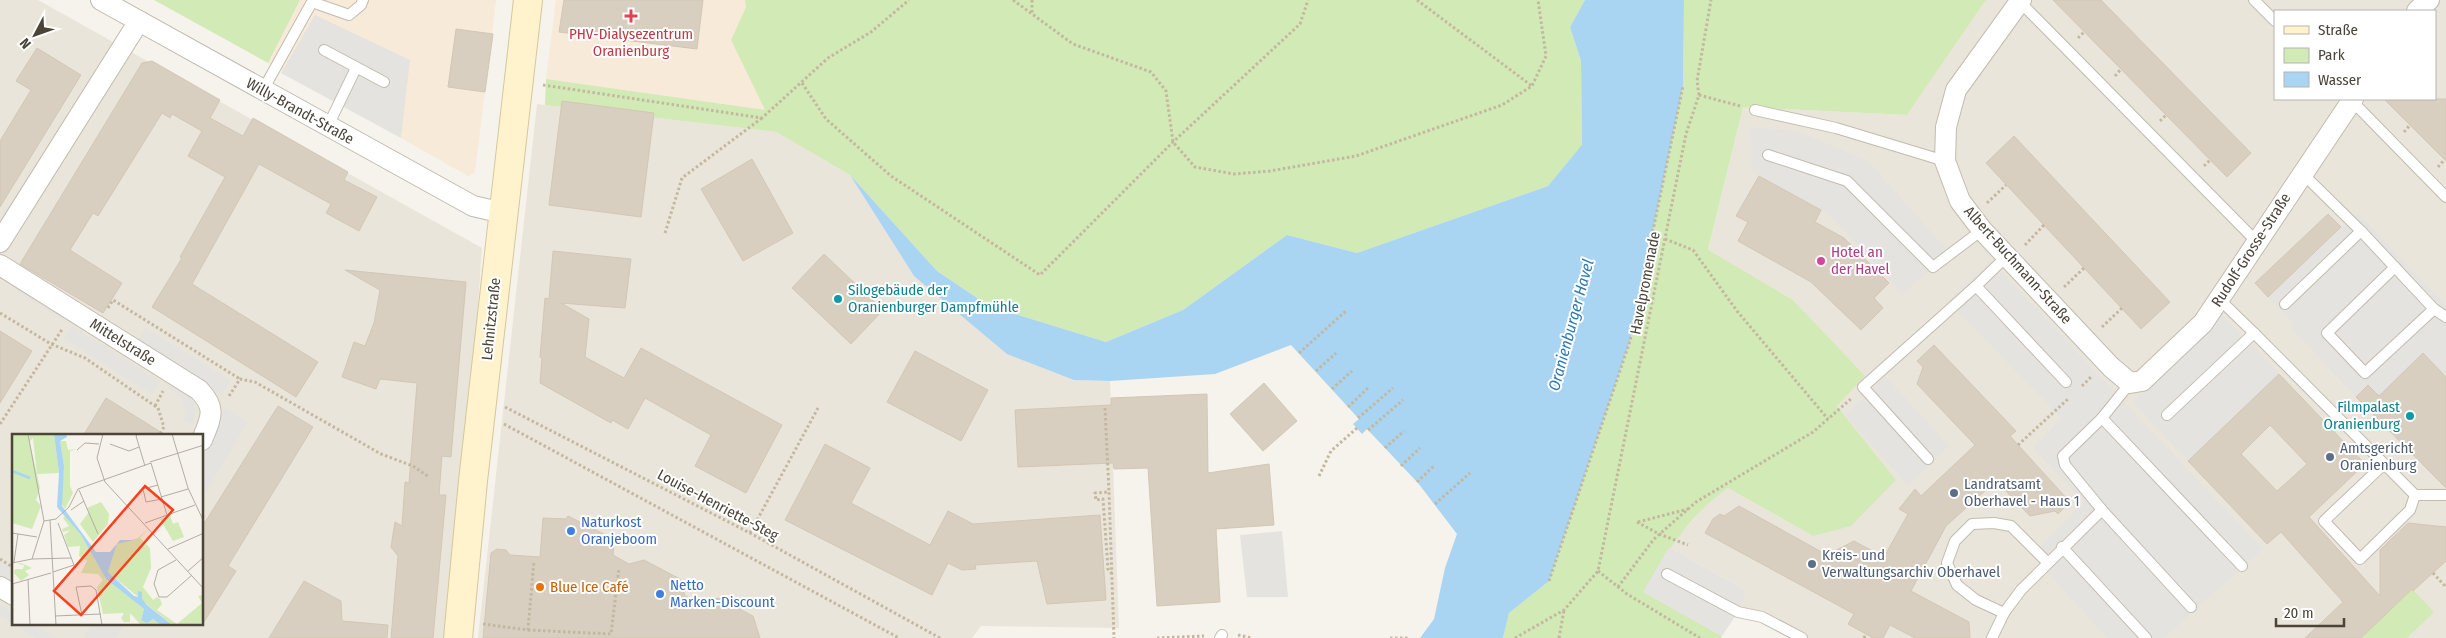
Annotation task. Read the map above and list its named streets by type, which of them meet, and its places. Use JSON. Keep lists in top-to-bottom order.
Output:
{
  "streets": {
    "main road": ["Lehnitzstraße"],
    "street": [
      "Willy-Brandt-Straße",
      "Rudolf-Grosse-Straße",
      "Albert-Buchmann-Straße",
      "Mittelstraße"
    ],
    "path": ["Havelpromenade", "Louise-Henriette-Steg"]
  },
  "crossings": [
    ["Willy-Brandt-Straße", "Lehnitzstraße"],
    ["Rudolf-Grosse-Straße", "Albert-Buchmann-Straße"],
    ["Lehnitzstraße", "Louise-Henriette-Steg"]
  ],
  "water": ["Oranienburger Havel"],
  "places": {
    "health": ["PHV-Dialysezentrum Oranienburg"],
    "other": [
      "Hotel an der Havel",
      "Silogebäude der Oranienburger Dampfmühle",
      "Filmpalast Oranienburg",
      "Amtsgericht Oranienburg",
      "Landratsamt Oberhavel - Haus 1",
      "Naturkost Oranjeboom",
      "Kreis- und Verwaltungsarchiv Oberhavel",
      "Blue Ice Café",
      "Netto Marken-Discount"
    ]
  },
  "legend": ["Straße", "Park", "Wasser"],
  "scale_bar": "20 m",
  "north": "bottom left"
}
